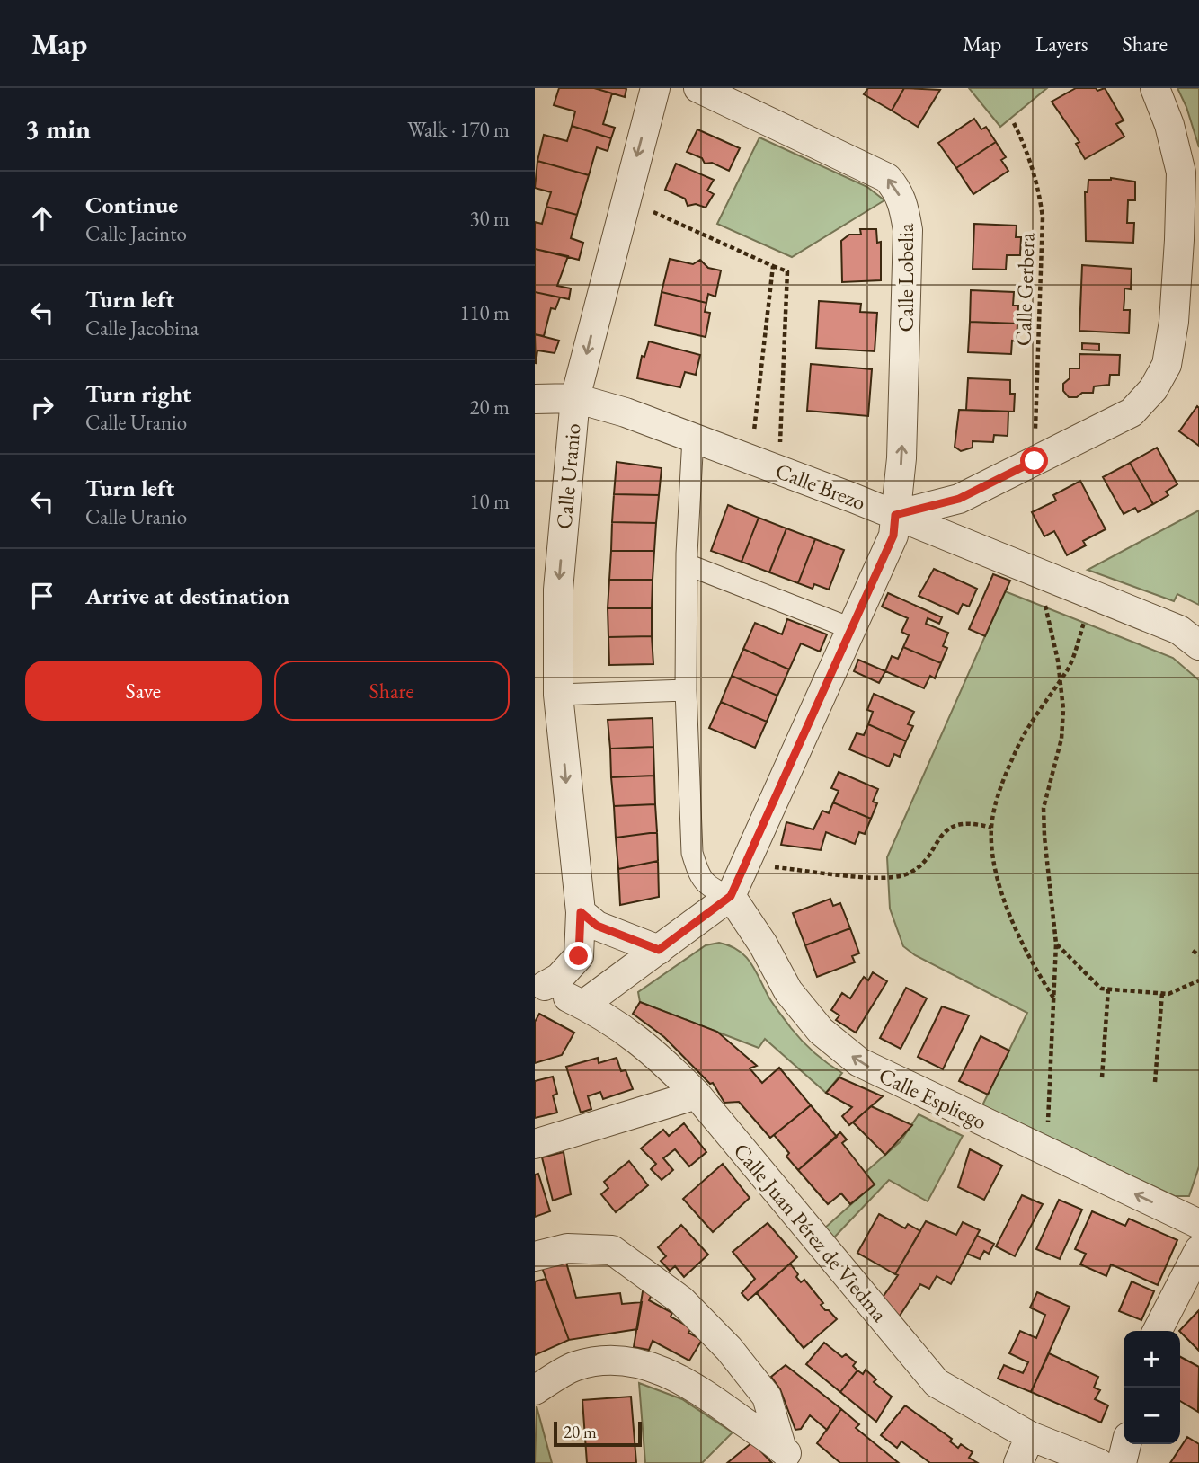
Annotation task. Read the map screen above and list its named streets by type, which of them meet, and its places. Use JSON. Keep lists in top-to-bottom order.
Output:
{
  "streets": {
    "street": [
      "Calle Lobelia",
      "Calle Uranio",
      "Calle Brezo",
      "Calle Espliego",
      "Calle Juan Pérez de Viedma"
    ],
    "path": ["Calle Gerbera"]
  },
  "crossings": [
    ["Calle Lobelia", "Calle Brezo"],
    ["Calle Lobelia", "Calle Espliego"],
    ["Calle Uranio", "Calle Brezo"],
    ["Calle Uranio", "Calle Juan Pérez de Viedma"]
  ],
  "one_way": ["Calle Lobelia", "Calle Espliego"],
  "scale_bar": "20 m",
  "page": {
    "header": "Map",
    "nav": ["Map", "Layers", "Share"],
    "heading": ["3 min", "Walk · 170 m"],
    "list": [
      ["Continue", "Calle Jacinto", "30 m"],
      ["Turn left", "Calle Jacobina", "110 m"],
      ["Turn right", "Calle Uranio", "20 m"],
      ["Turn left", "Calle Uranio", "10 m"],
      "Arrive at destination"
    ],
    "buttons": ["Save", "Share"],
    "map_buttons": ["+", "−"],
    "scale": "20 m"
  }
}
